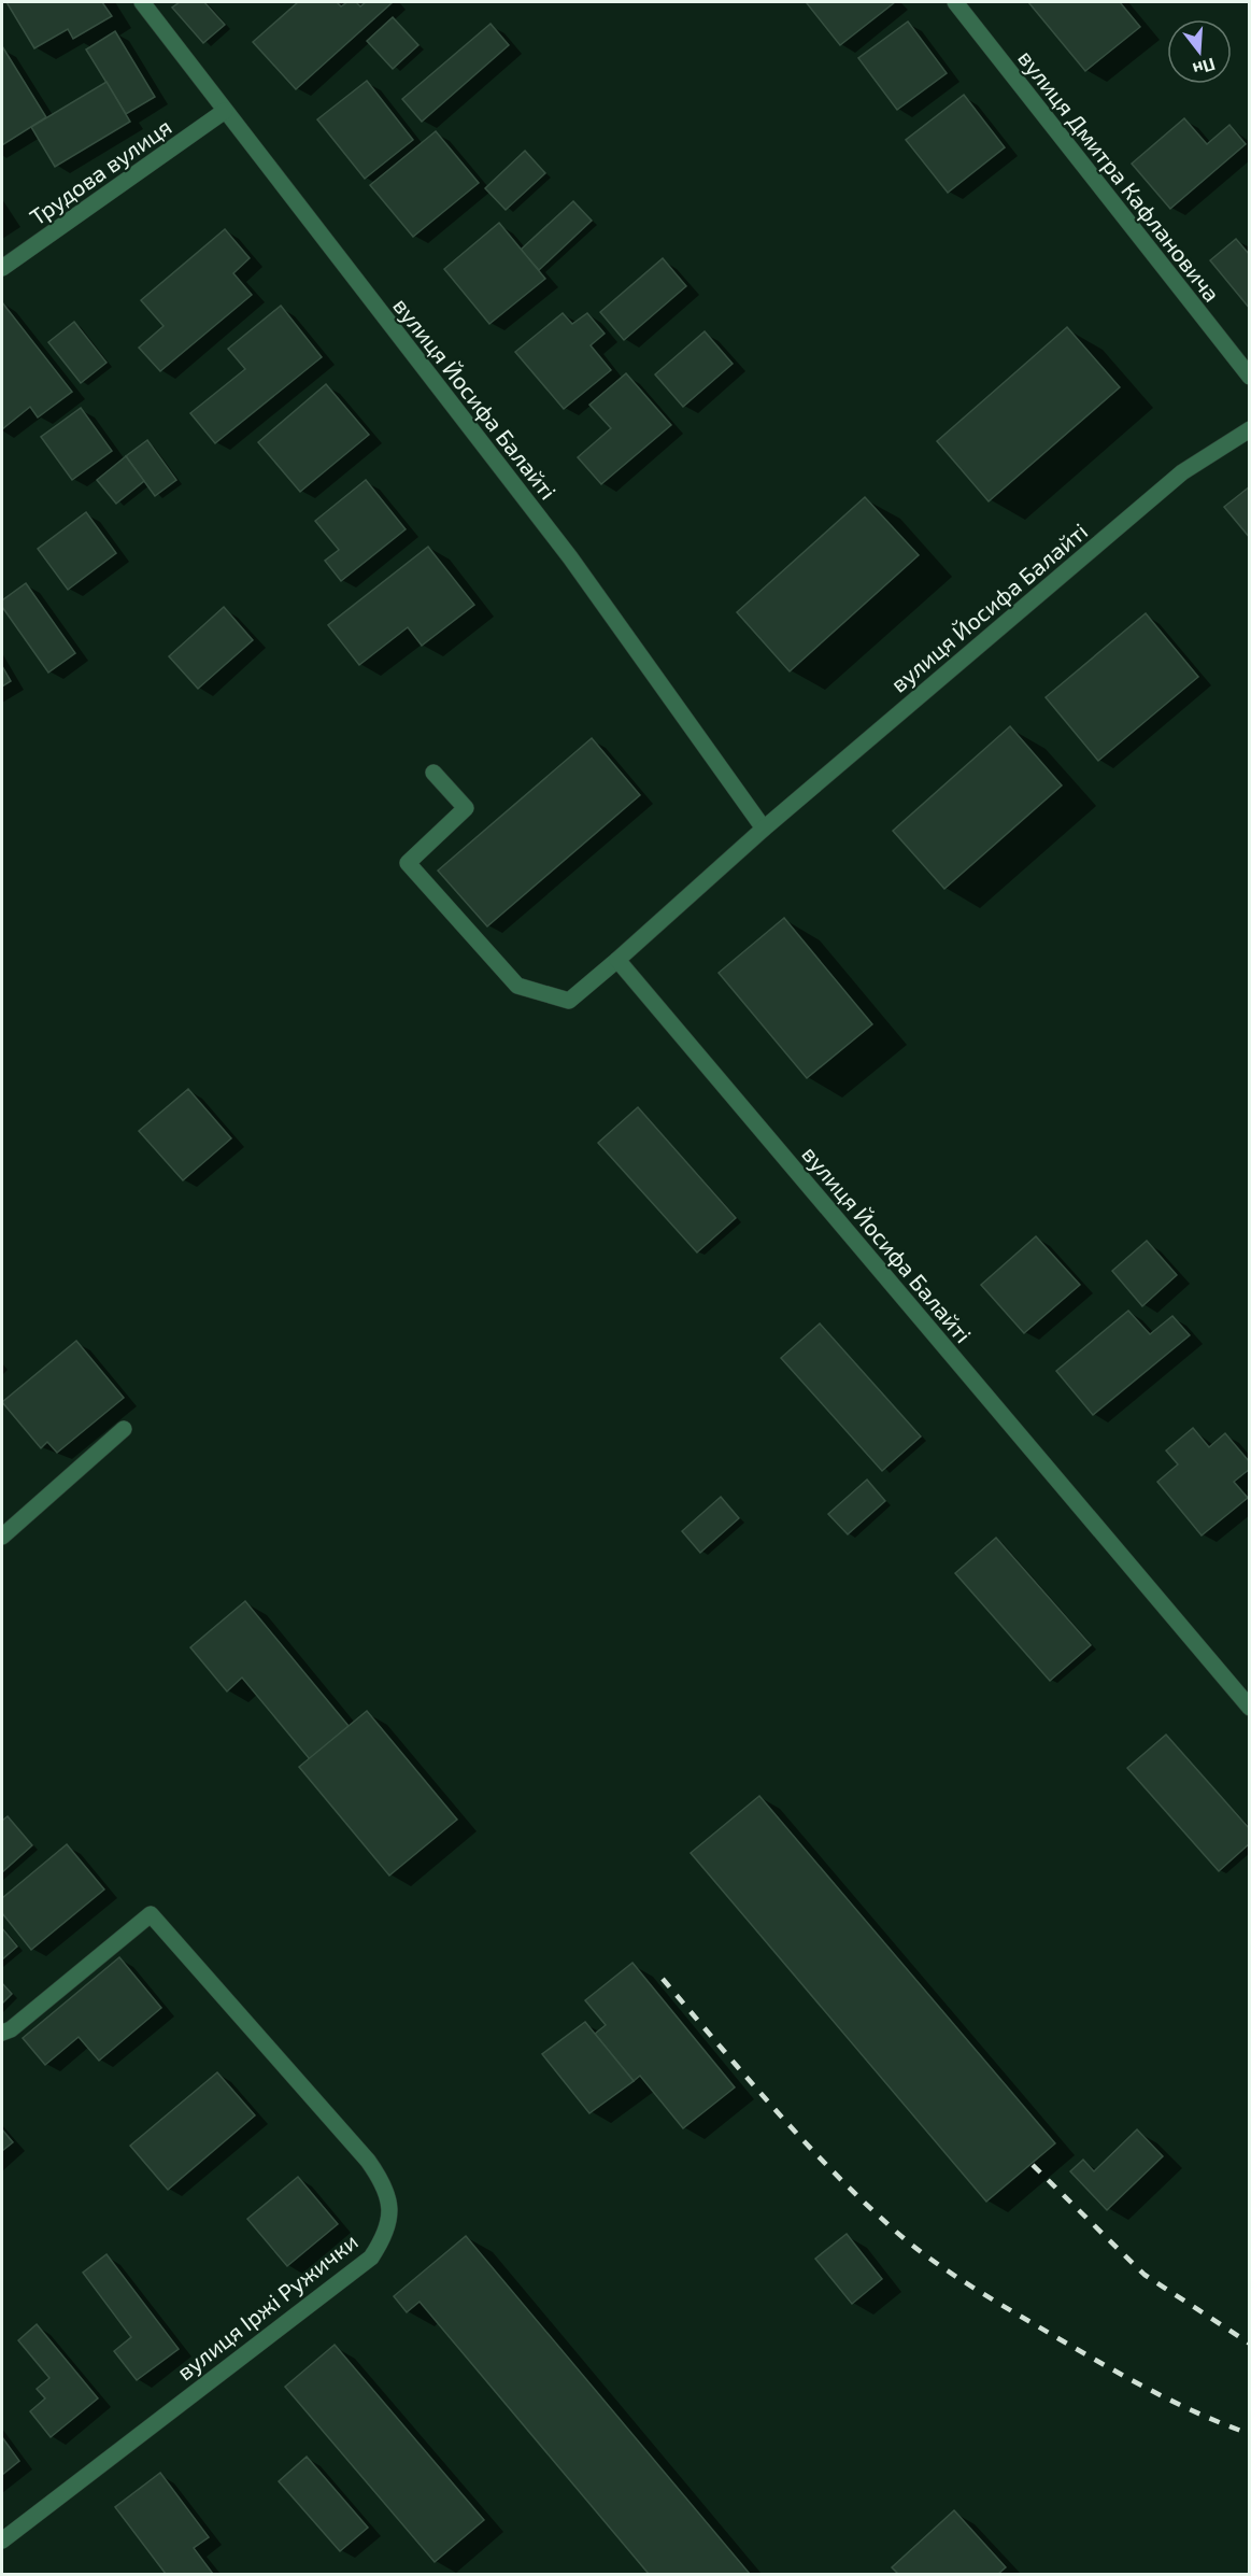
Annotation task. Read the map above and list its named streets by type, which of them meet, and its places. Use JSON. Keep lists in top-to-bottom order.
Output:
{
  "streets": {
    "street": [
      "Трудова вулиця",
      "вулиця Дмитра Кафлановича",
      "вулиця Йосифа Балайті",
      "вулиця Іржі Ружички"
    ]
  },
  "crossings": [
    ["Трудова вулиця", "вулиця Йосифа Балайті"]
  ],
  "north": "bottom"
}
